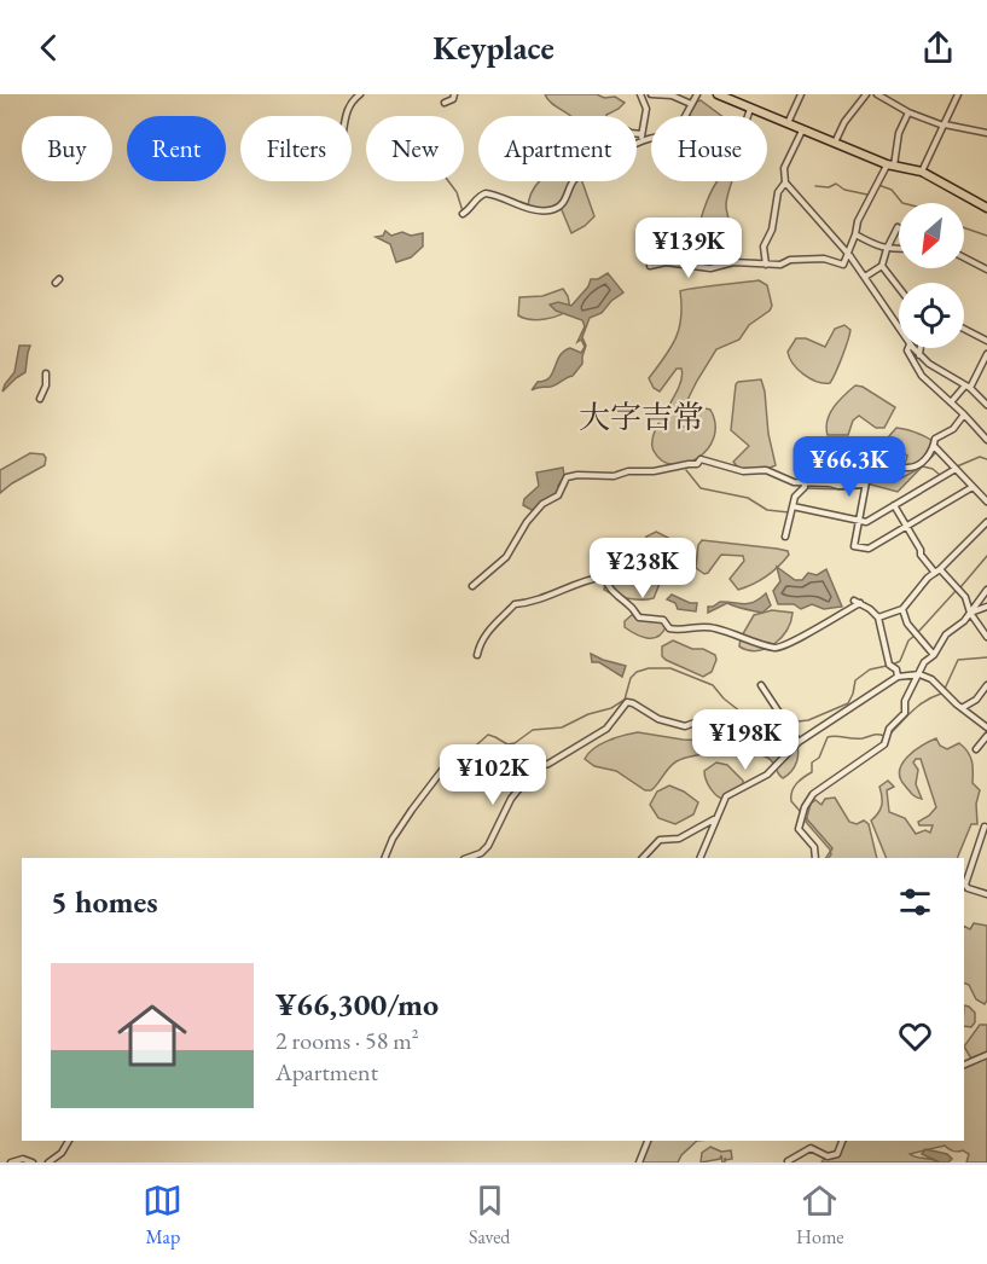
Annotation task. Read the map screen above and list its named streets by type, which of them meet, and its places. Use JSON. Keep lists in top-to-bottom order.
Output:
{
  "districts": ["大字吉常"],
  "north": "bottom left",
  "page": {
    "header": "Keyplace",
    "chip": [
      "Buy",
      "Rent",
      "Filters",
      "New",
      "Apartment",
      "House"
    ],
    "price": [
      "¥139K",
      "¥66.3K",
      "¥238K",
      "¥198K",
      "¥102K"
    ],
    "heading": "5 homes",
    "list": [
      {
        "name": "¥66,300/mo",
        "note": "2 rooms · 58 m² · Apartment"
      }
    ],
    "tabs": ["Map", "Saved", "Home"]
  }
}
